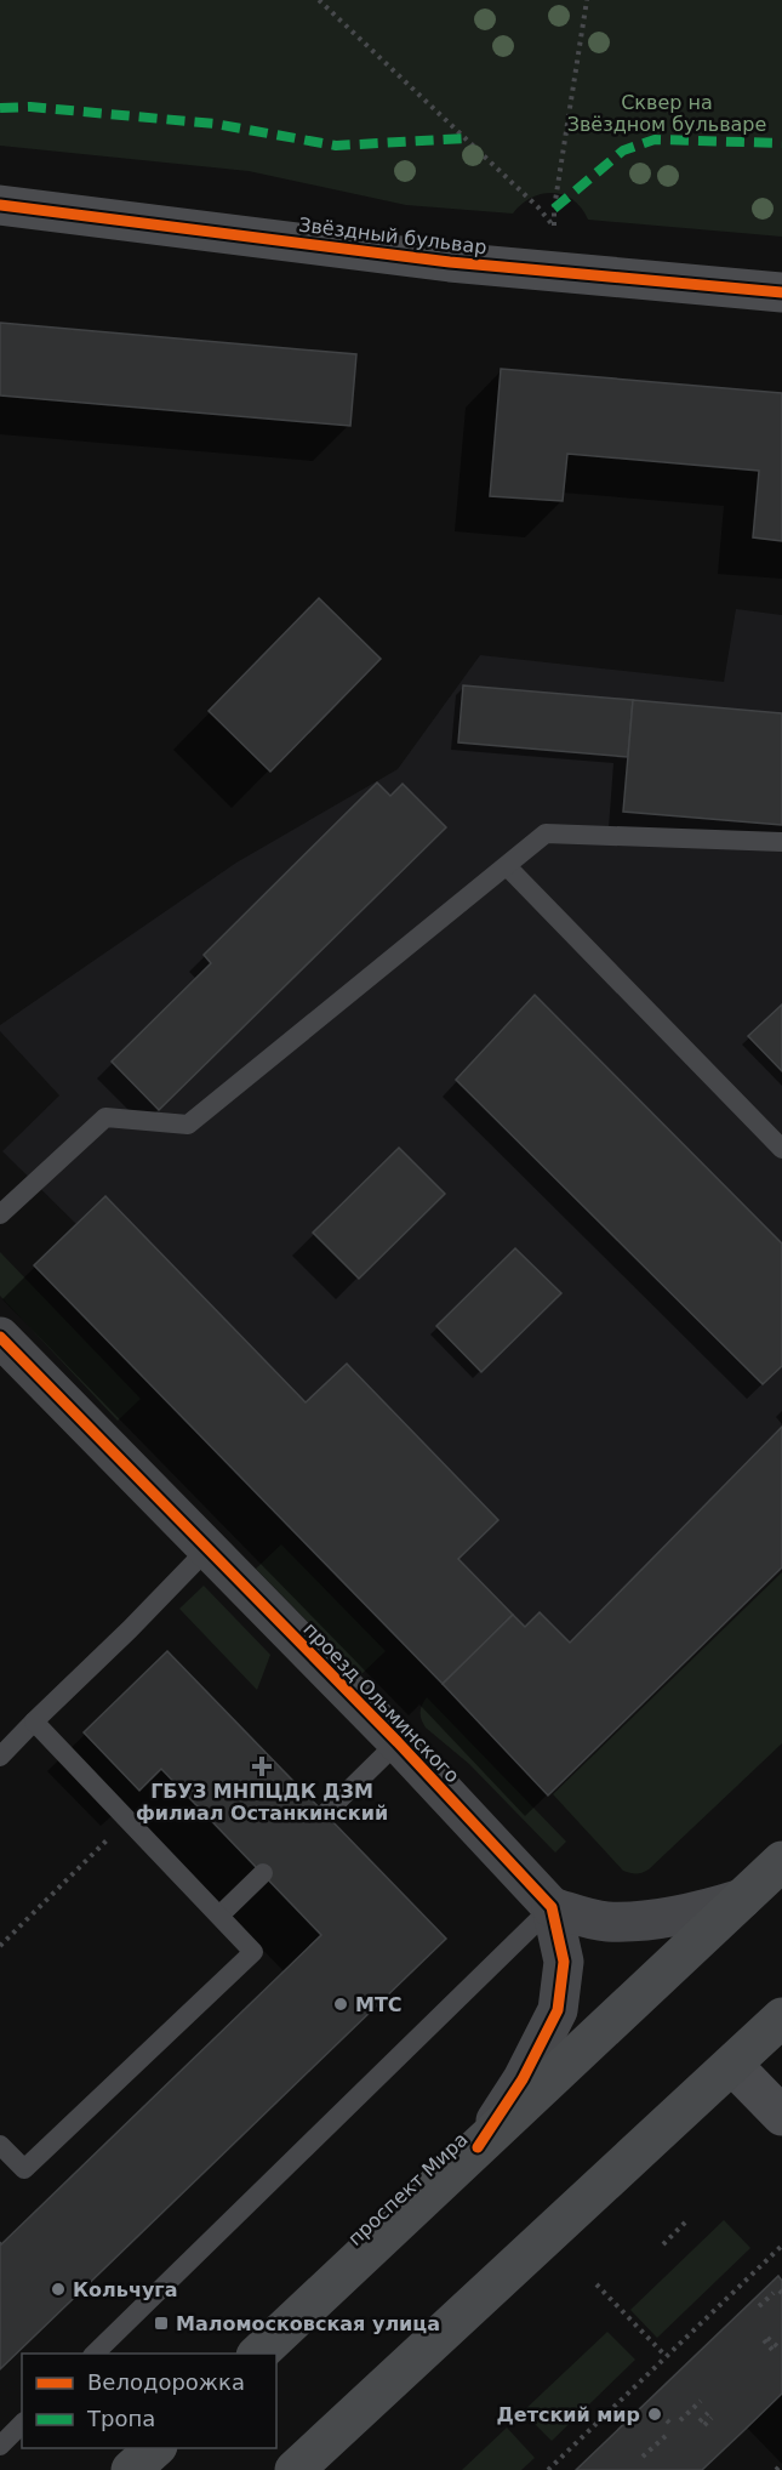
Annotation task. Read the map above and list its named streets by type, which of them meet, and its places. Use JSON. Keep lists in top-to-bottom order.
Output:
{
  "streets": {
    "main road": ["проспект Мира"],
    "street": ["Звёздный бульвар", "проезд Ольминского"]
  },
  "parks": ["Сквер на Звёздном бульваре"],
  "places": {
    "health": ["ГБУЗ МНПЦДК ДЗМ филиал Останкинский"],
    "other": ["МТС", "Кольчуга", "Детский мир"],
    "transit": ["Маломосковская улица"]
  },
  "legend": ["Велодорожка", "Тропа"]
}
